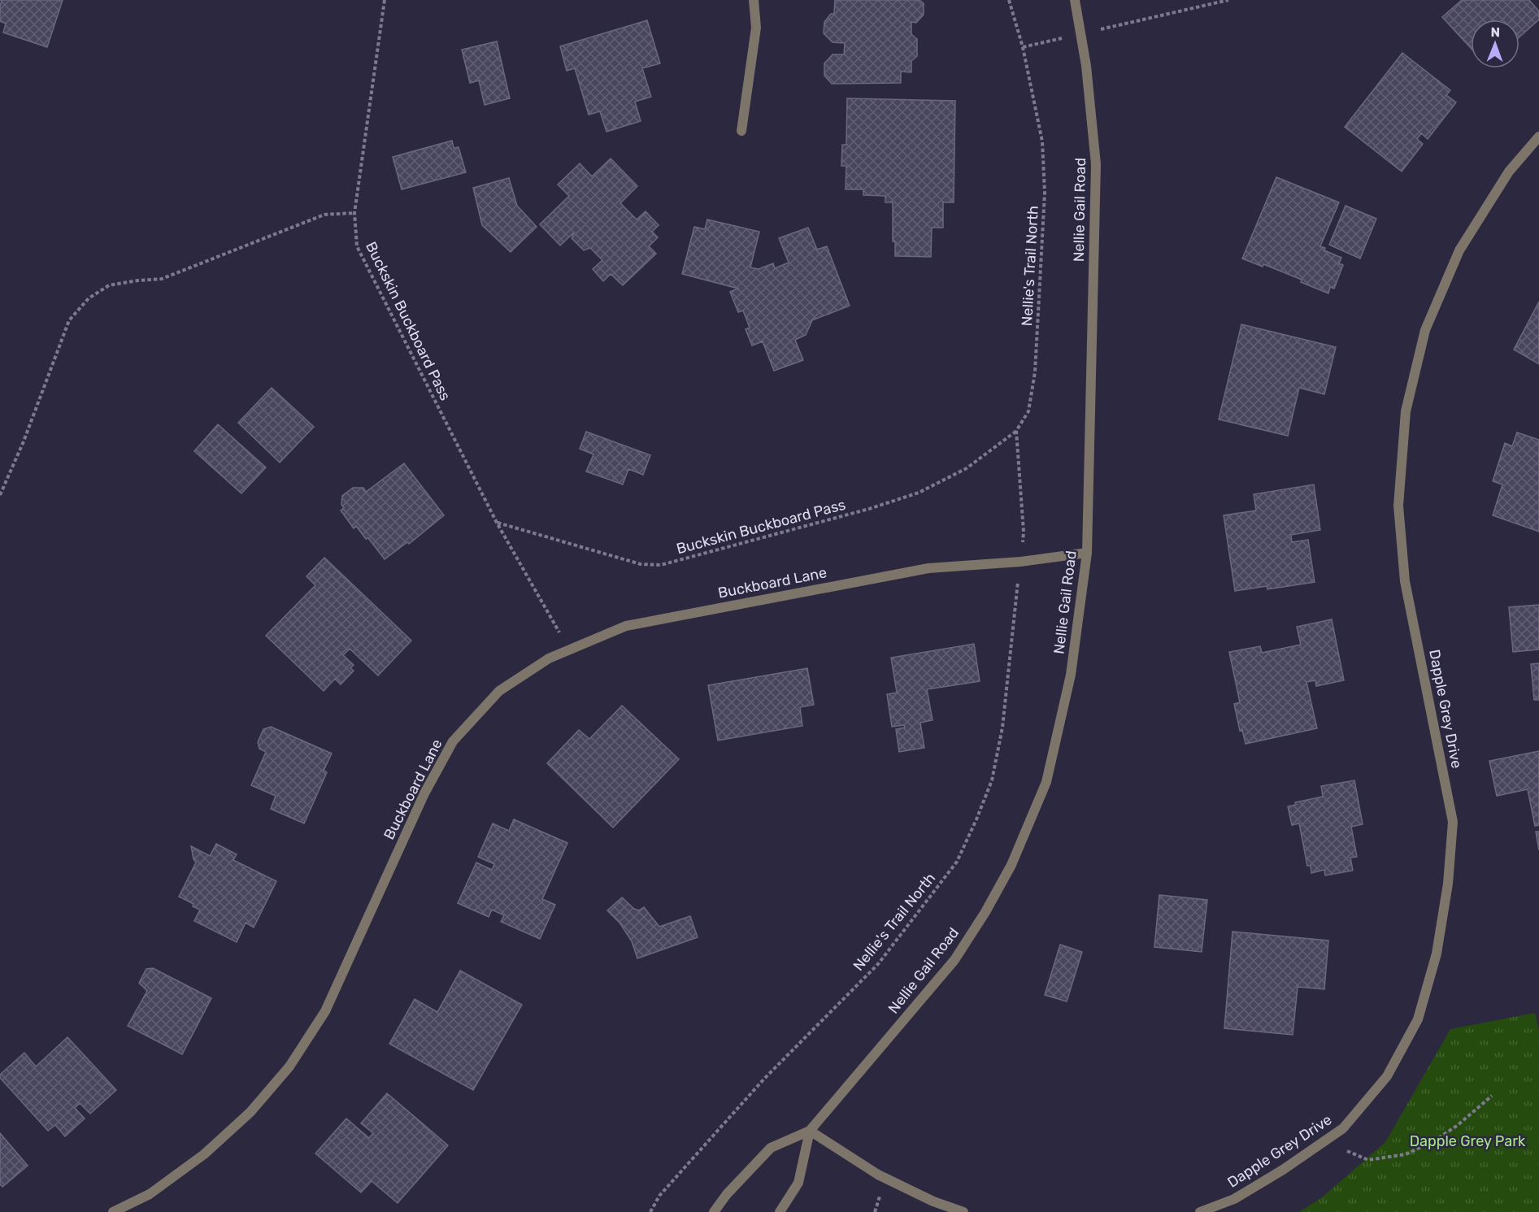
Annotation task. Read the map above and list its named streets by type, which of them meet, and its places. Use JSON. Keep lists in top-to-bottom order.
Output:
{
  "streets": {
    "street": ["Nellie Gail Road", "Buckboard Lane", "Dapple Grey Drive"],
    "path": ["Nellie's Trail North", "Buckskin Buckboard Pass"]
  },
  "crossings": [
    ["Nellie Gail Road", "Buckboard Lane"],
    ["Nellie's Trail North", "Buckskin Buckboard Pass"],
    ["Buckskin Buckboard Pass", "Buckboard Lane"]
  ],
  "parks": ["Dapple Grey Park"],
  "north": "top"
}
